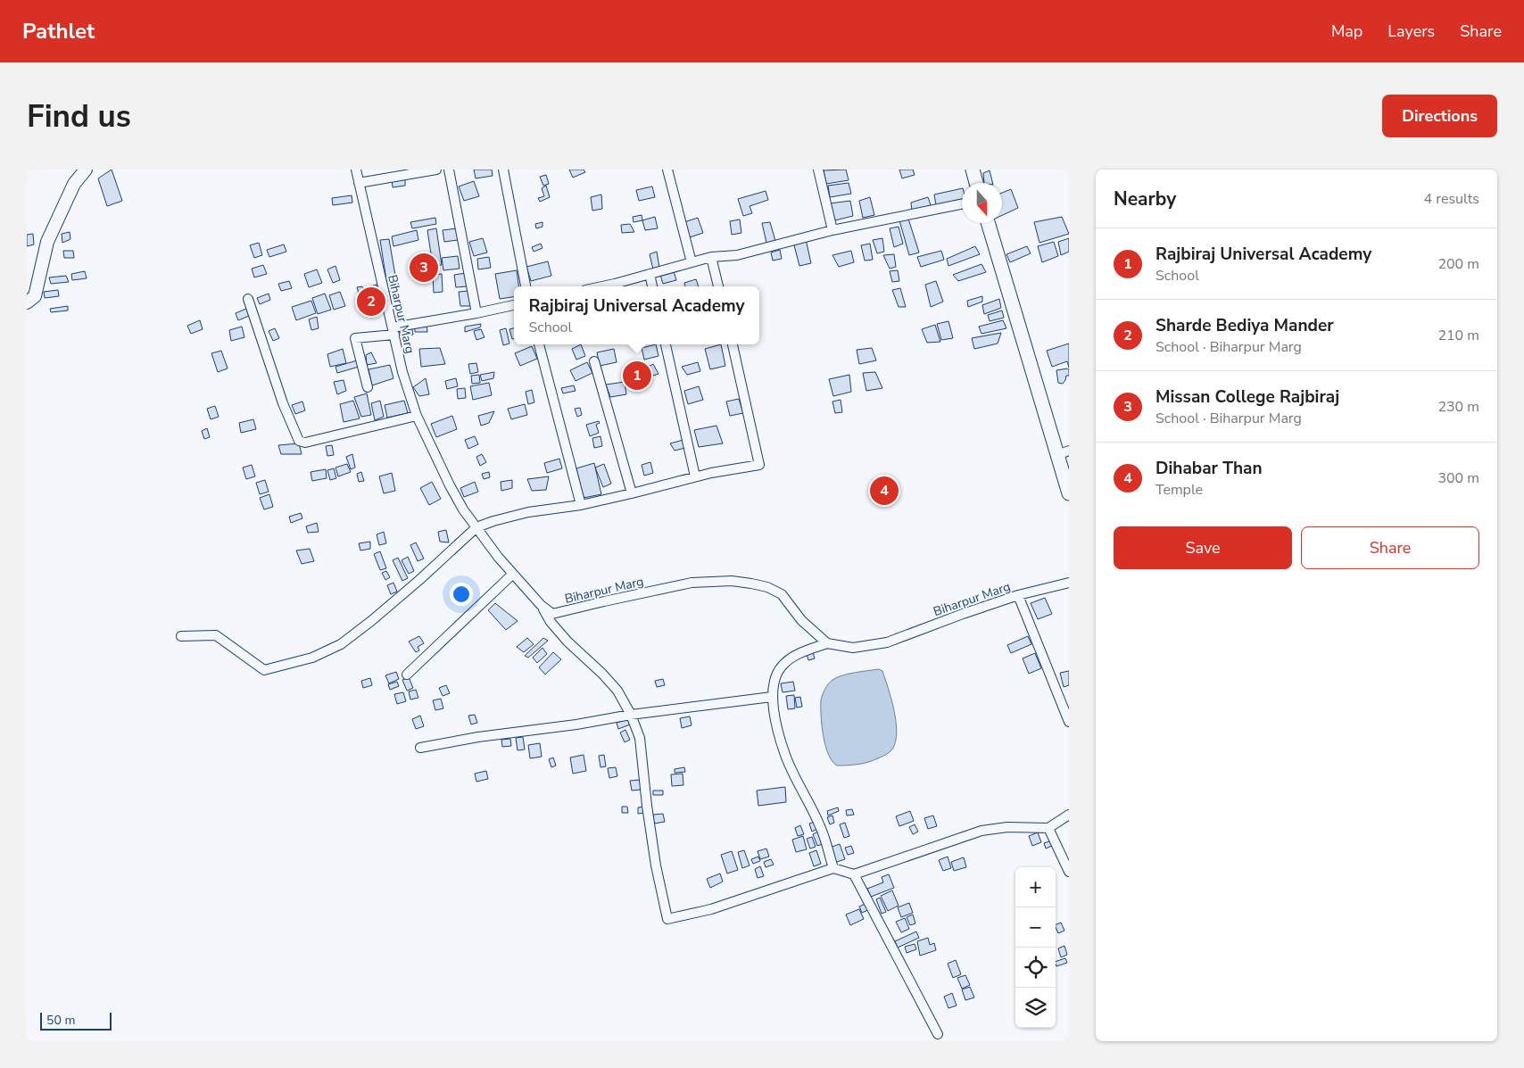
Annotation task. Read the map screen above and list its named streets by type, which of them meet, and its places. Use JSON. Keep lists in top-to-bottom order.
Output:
{
  "streets": {
    "street": ["Biharpur Marg"]
  },
  "scale_bar": "50 m",
  "north": "bottom",
  "page": {
    "header": "Pathlet",
    "nav": ["Map", "Layers", "Share"],
    "buttons": [
      "Directions",
      ["Save", "Share"]
    ],
    "title": "Find us",
    "heading": ["Nearby", "4 results"],
    "list": [
      {
        "mark": "1",
        "name": "Rajbiraj Universal Academy",
        "note": "School",
        "value": "200 m"
      },
      {
        "mark": "2",
        "name": "Sharde Bediya Mander",
        "note": "School · Biharpur Marg",
        "value": "210 m"
      },
      {
        "mark": "3",
        "name": "Missan College Rajbiraj",
        "note": "School · Biharpur Marg",
        "value": "230 m"
      },
      {
        "mark": "4",
        "name": "Dihabar Than",
        "note": "Temple",
        "value": "300 m"
      }
    ],
    "pins": [
      "3",
      "2",
      "1",
      "4"
    ],
    "popup": ["Rajbiraj Universal Academy", "School"],
    "map_buttons": ["+", "−"],
    "scale": "50 m"
  }
}
